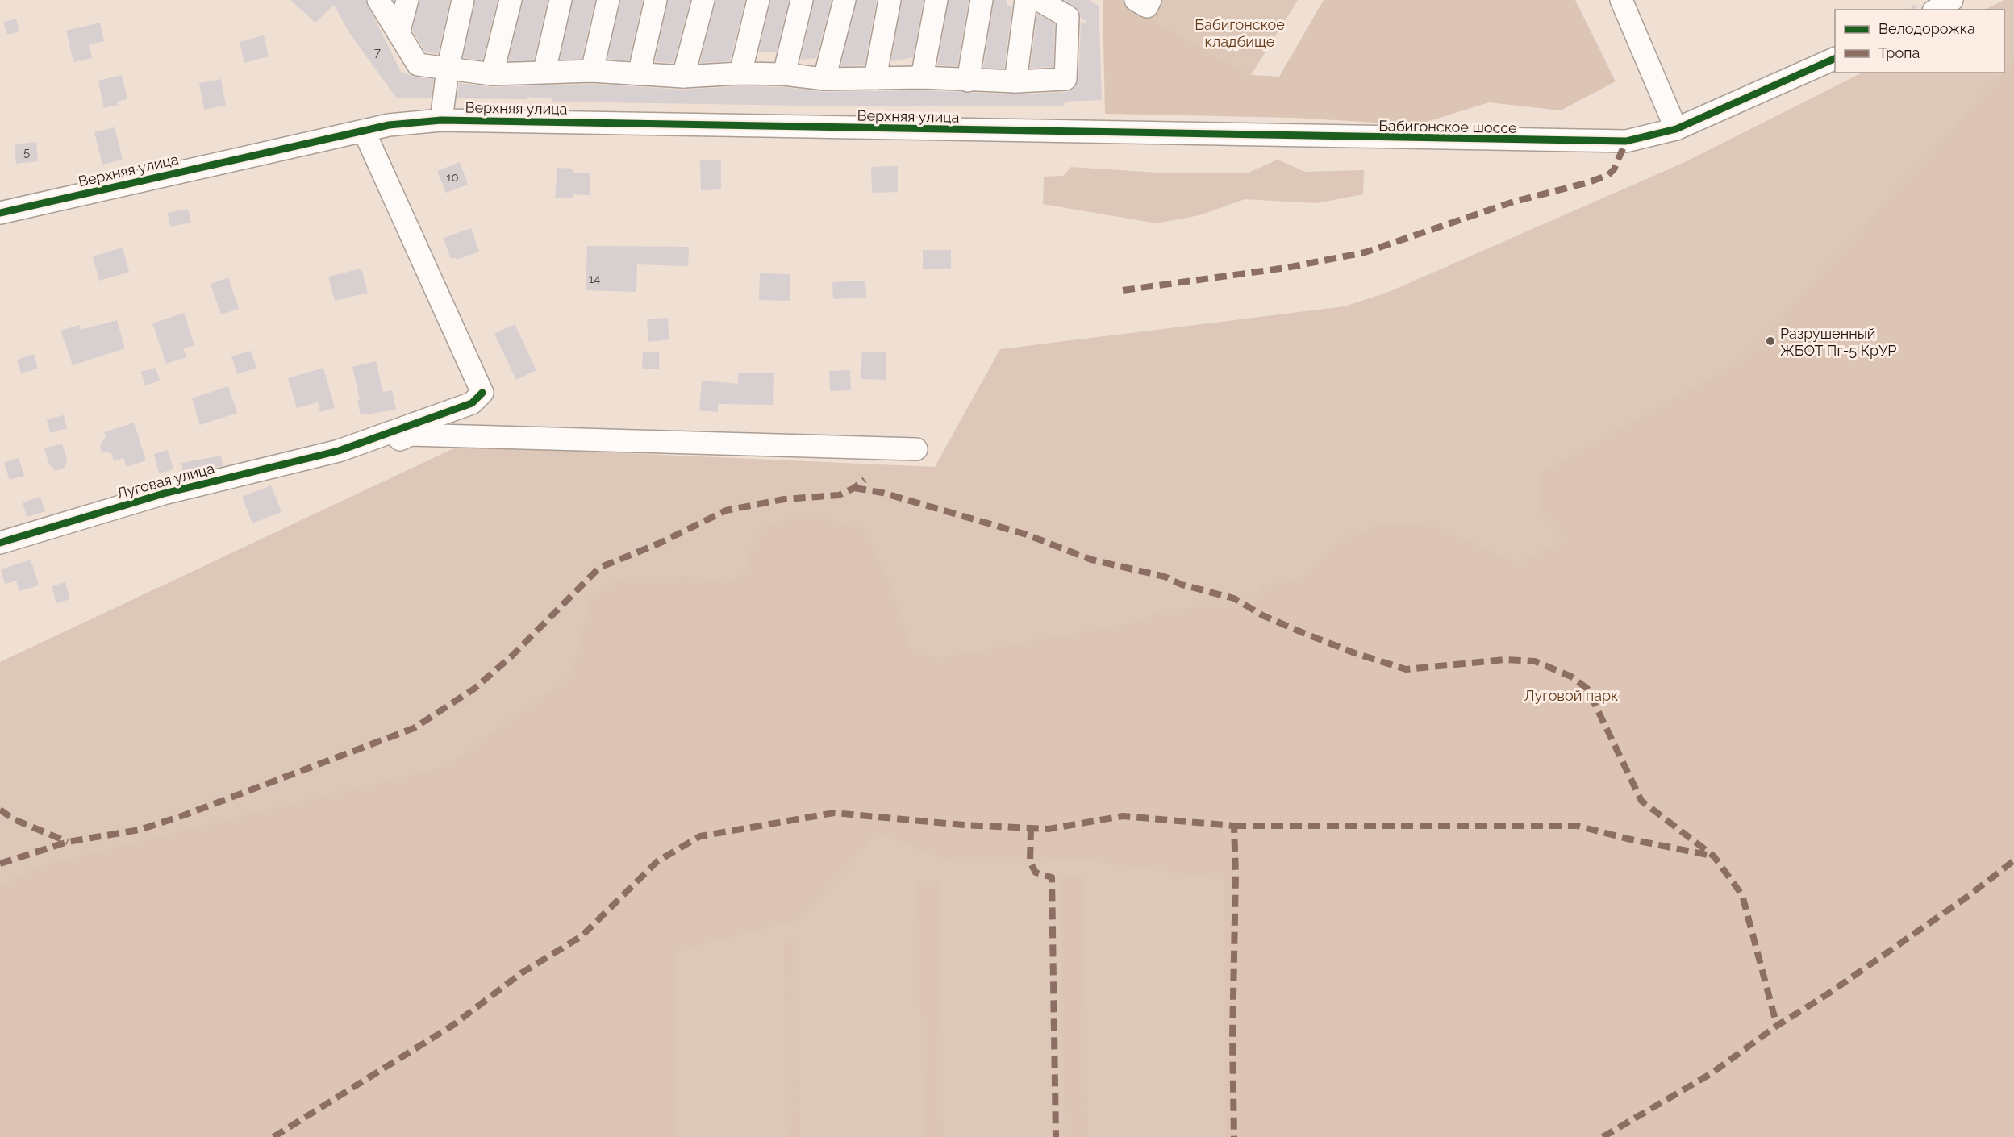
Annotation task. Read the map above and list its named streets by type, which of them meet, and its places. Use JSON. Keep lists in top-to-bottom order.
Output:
{
  "streets": {
    "street": ["Верхняя улица", "Бабигонское шоссе", "Луговая улица"]
  },
  "crossings": [
    ["Верхняя улица", "Бабигонское шоссе"],
    ["Верхняя улица", "Луговая улица"]
  ],
  "parks": ["Бабигонское кладбище", "Луговой парк"],
  "places": ["Разрушенный ЖБОТ Пг-5 КрУР"],
  "house_numbers": [
    "7",
    "5",
    "10",
    "14"
  ],
  "legend": ["Велодорожка", "Тропа"]
}
